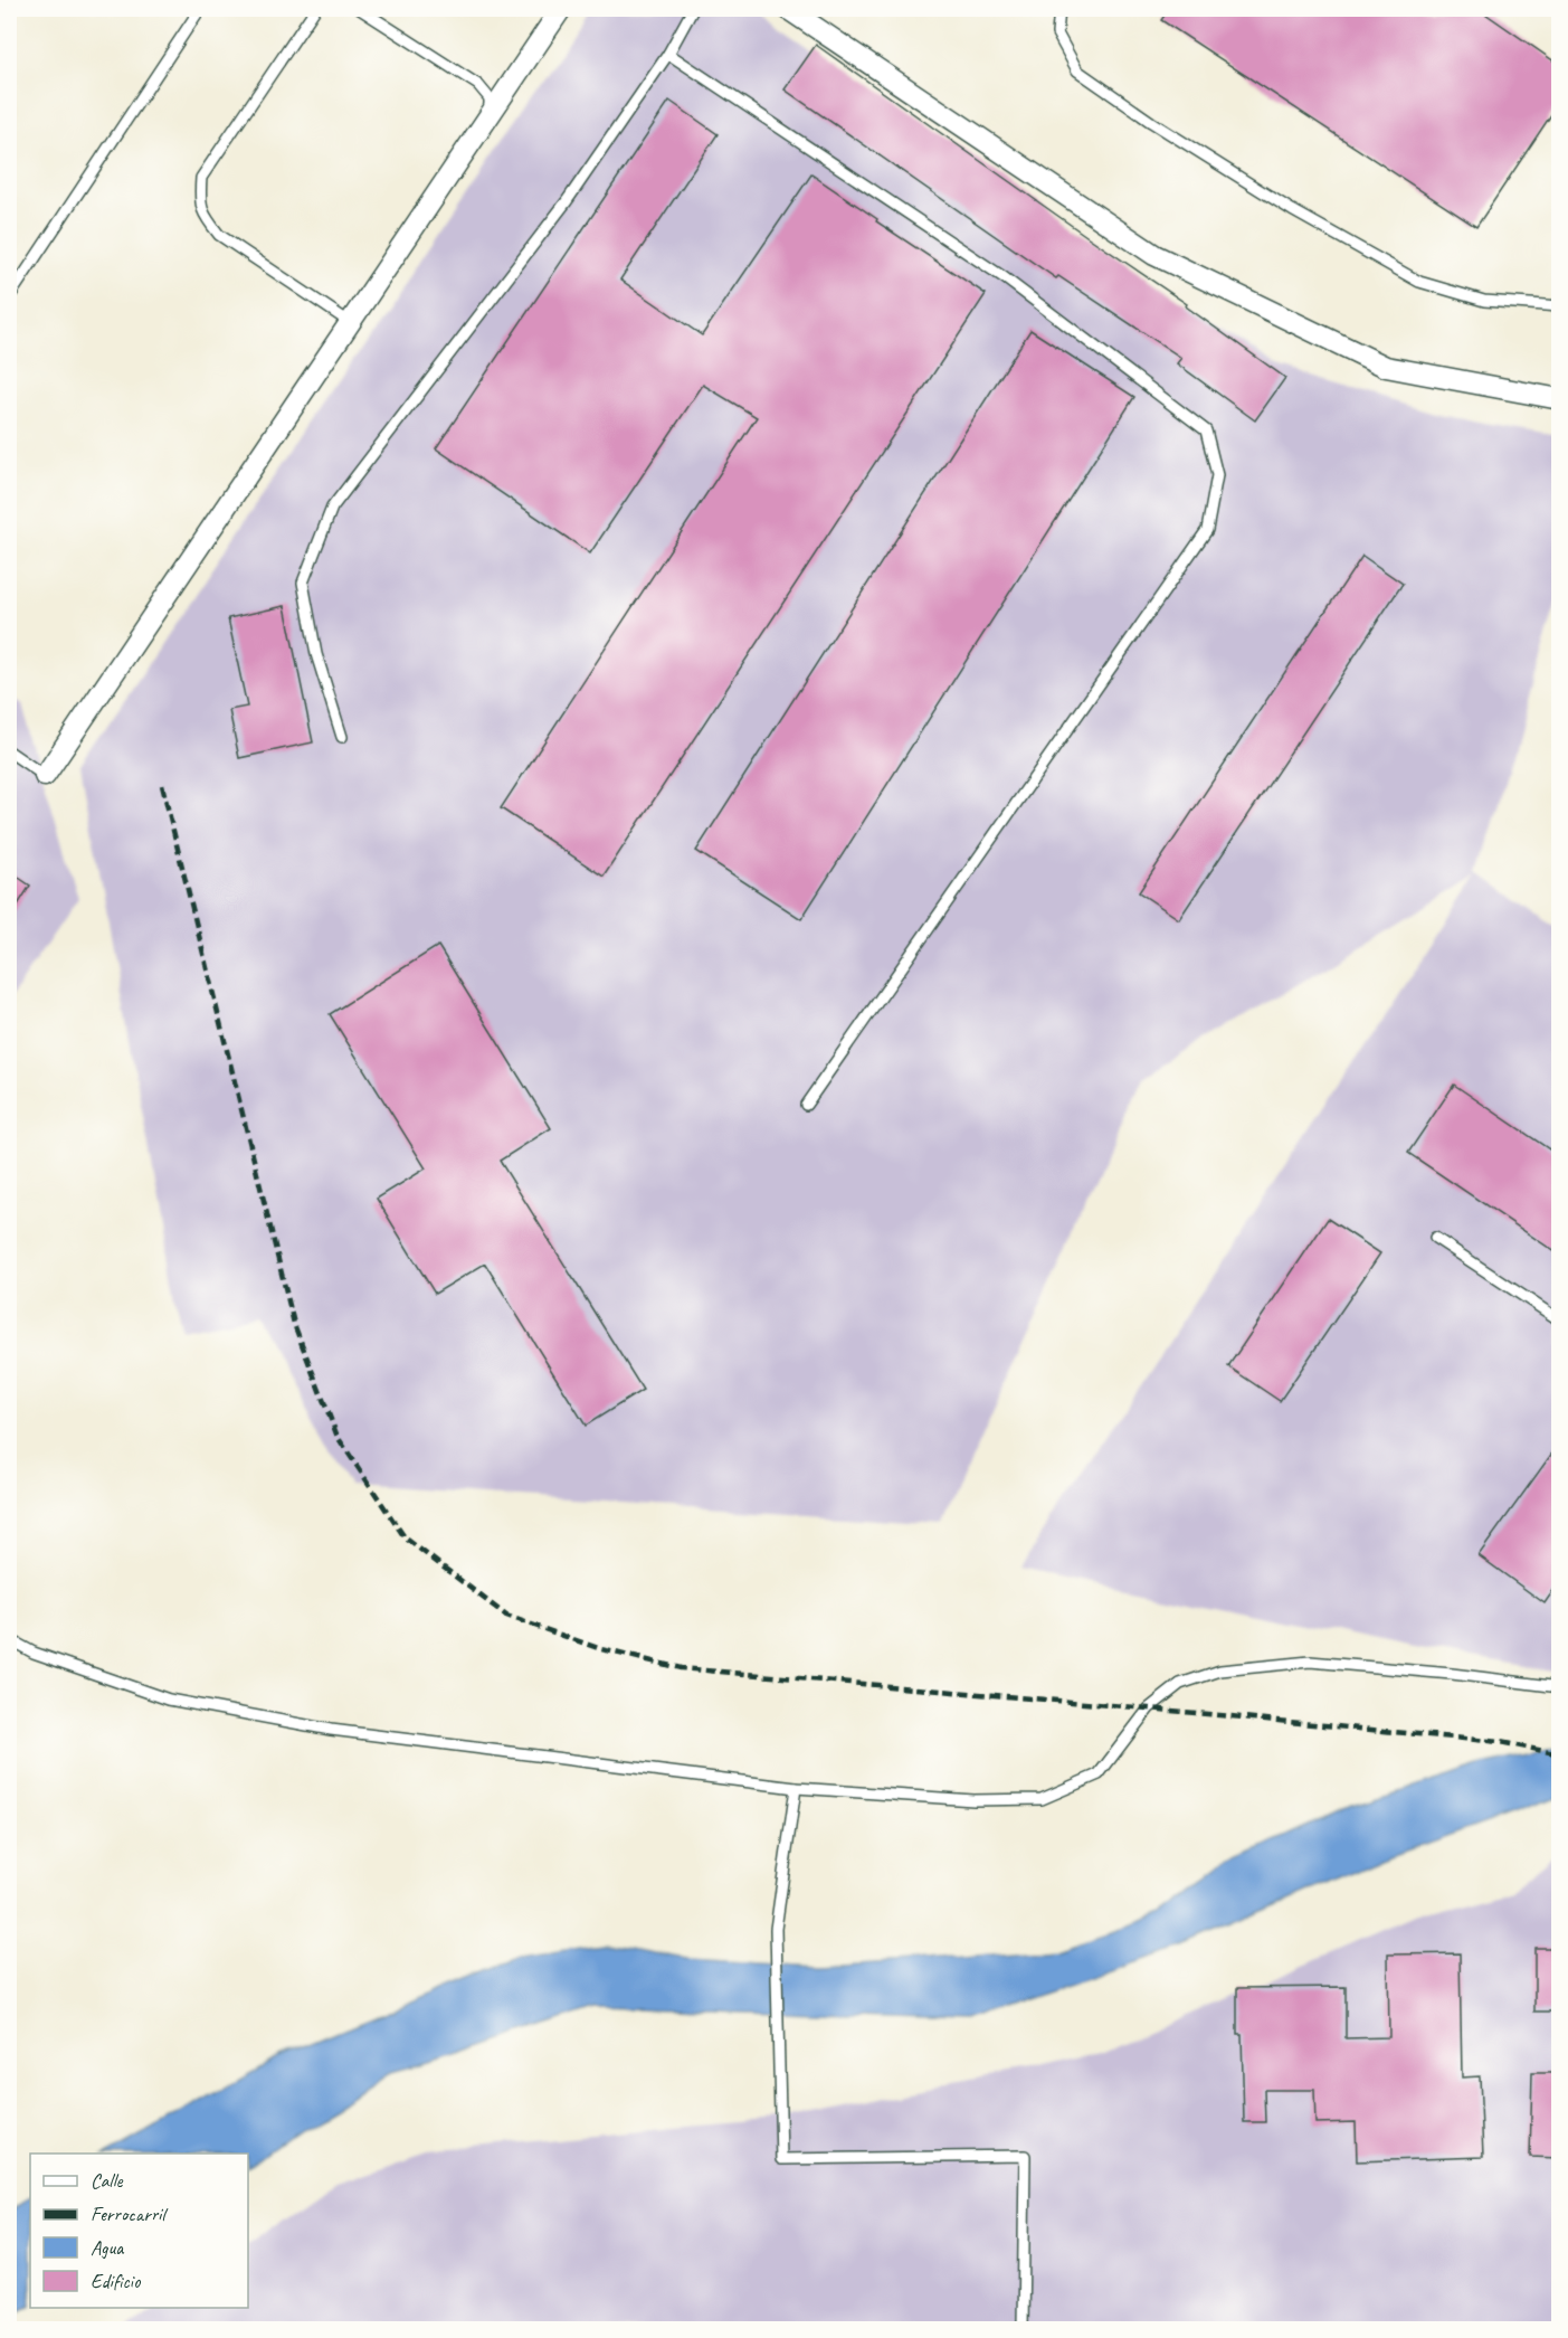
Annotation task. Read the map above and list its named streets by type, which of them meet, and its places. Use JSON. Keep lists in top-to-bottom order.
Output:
{
  "legend": [
    "Calle",
    "Ferrocarril",
    "Agua",
    "Edificio"
  ]
}
